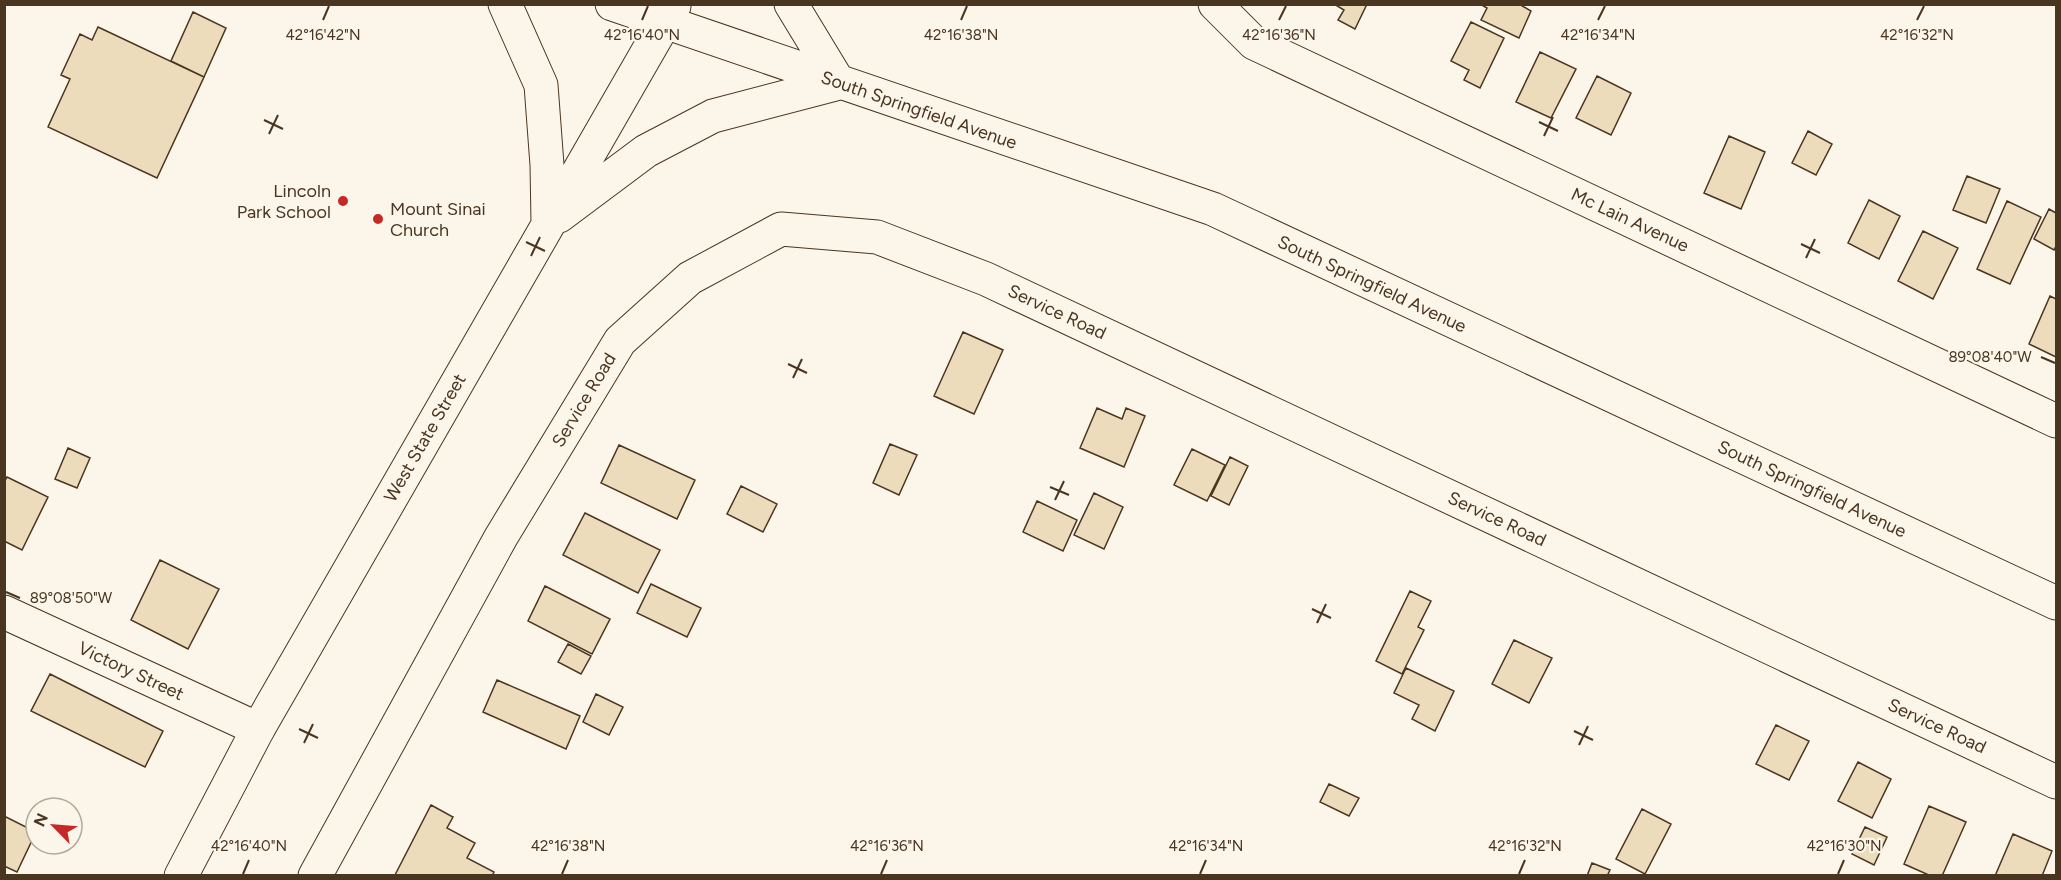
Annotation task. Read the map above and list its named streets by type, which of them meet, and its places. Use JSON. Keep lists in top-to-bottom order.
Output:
{
  "streets": {
    "street": [
      "South Springfield Avenue",
      "Mc Lain Avenue",
      "Service Road",
      "West State Street",
      "Victory Street"
    ]
  },
  "crossings": [
    ["South Springfield Avenue", "West State Street"],
    ["West State Street", "Victory Street"]
  ],
  "places": ["Lincoln Park School", "Mount Sinai Church"],
  "north": "top left",
  "coordinates": [
    "42°16'42\"N",
    "42°16'40\"N",
    "42°16'38\"N",
    "42°16'36\"N",
    "42°16'34\"N",
    "42°16'32\"N",
    "89°08'40\"W",
    "89°08'50\"W",
    "42°16'30\"N"
  ]
}
